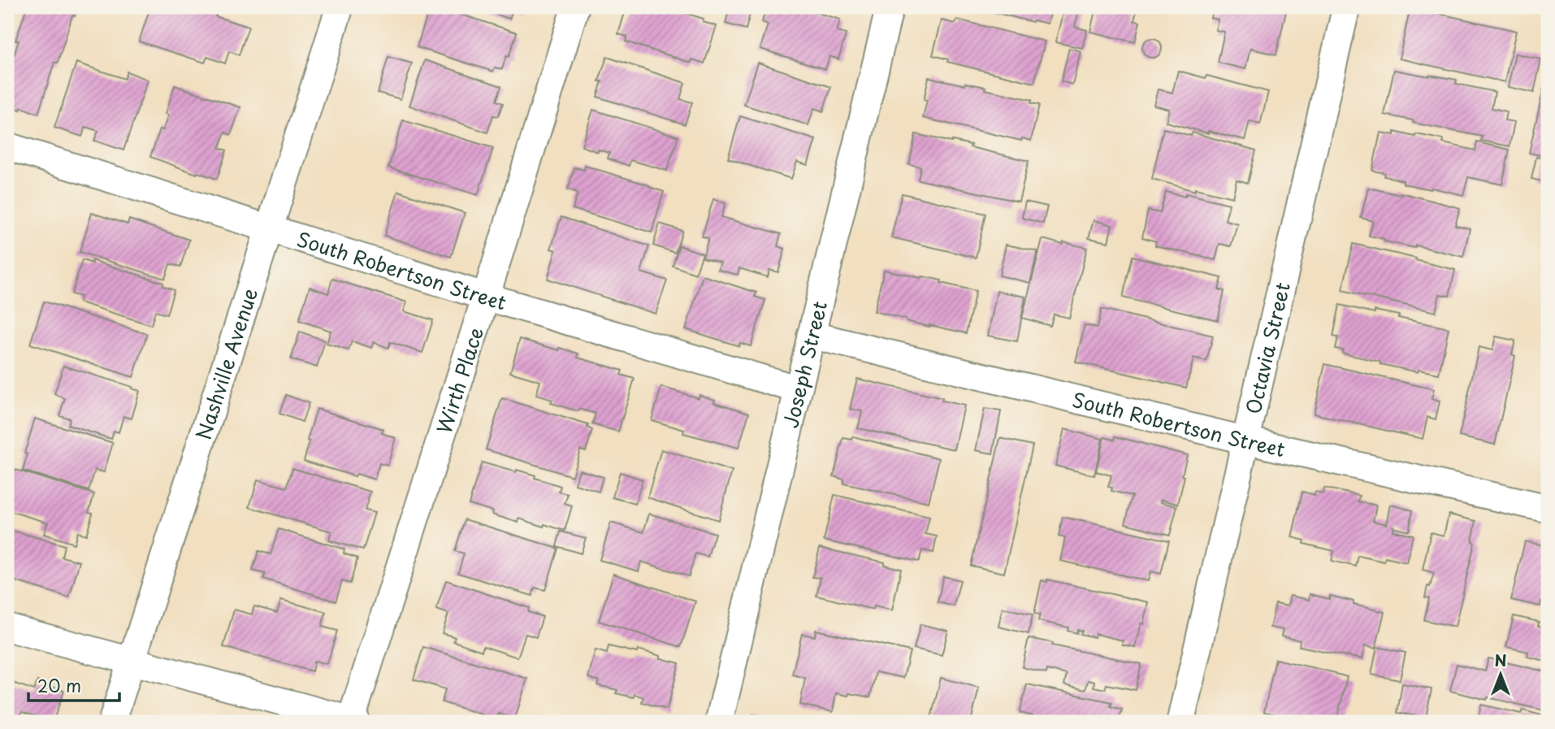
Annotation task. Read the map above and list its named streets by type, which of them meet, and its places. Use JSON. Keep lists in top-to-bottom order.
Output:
{
  "streets": {
    "street": [
      "South Robertson Street",
      "Octavia Street",
      "Nashville Avenue",
      "Joseph Street",
      "Wirth Place"
    ]
  },
  "crossings": [
    ["South Robertson Street", "Octavia Street"],
    ["South Robertson Street", "Nashville Avenue"],
    ["South Robertson Street", "Joseph Street"],
    ["South Robertson Street", "Wirth Place"]
  ],
  "scale_bar": "20 m",
  "north": "top"
}
